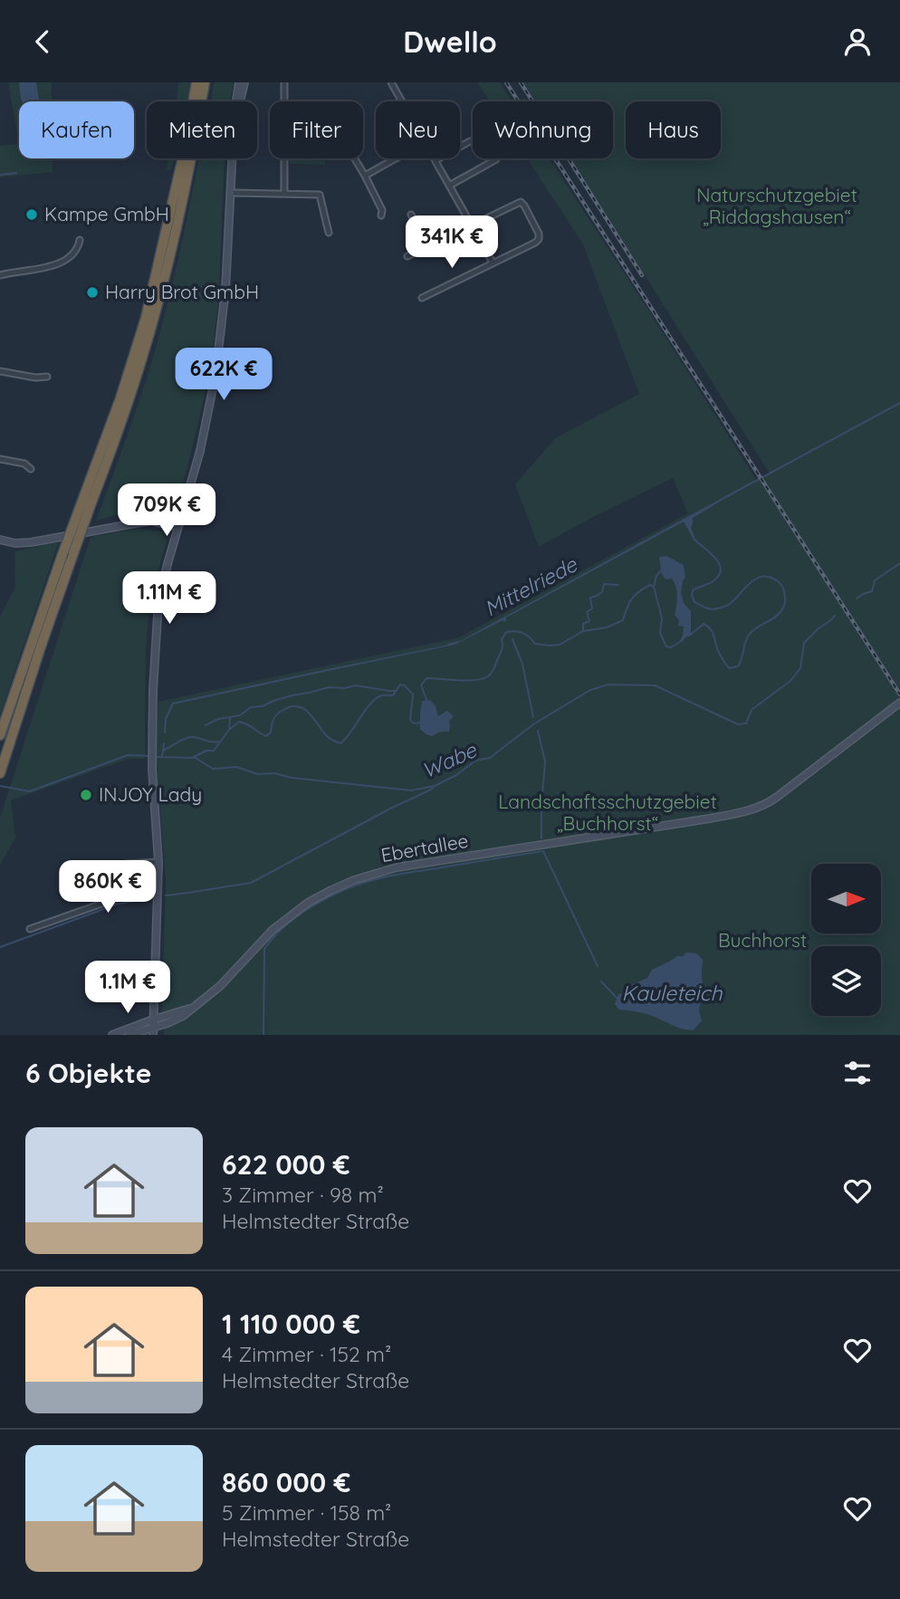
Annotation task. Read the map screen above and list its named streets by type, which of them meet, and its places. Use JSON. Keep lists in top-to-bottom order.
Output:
{
  "streets": {
    "street": ["Ebertallee"]
  },
  "water": ["Mittelriede", "Wabe", "Kauleteich"],
  "parks": ["Naturschutzgebiet „Riddagshausen“", "Landschaftsschutzgebiet „Buchhorst“", "Buchhorst"],
  "places": ["Kampe GmbH", "Harry Brot GmbH", "INJOY Lady"],
  "north": "right",
  "page": {
    "header": "Dwello",
    "chip": [
      "Kaufen",
      "Mieten",
      "Filter",
      "Neu",
      "Wohnung",
      "Haus"
    ],
    "price": [
      "341K €",
      "622K €",
      "709K €",
      "1.11M €",
      "860K €",
      "1.1M €"
    ],
    "heading": "6 Objekte",
    "list": [
      {
        "name": "622 000 €",
        "note": "3 Zimmer · 98 m² · Helmstedter Straße"
      },
      {
        "name": "1 110 000 €",
        "note": "4 Zimmer · 152 m² · Helmstedter Straße"
      },
      {
        "name": "860 000 €",
        "note": "5 Zimmer · 158 m² · Helmstedter Straße"
      }
    ]
  }
}
